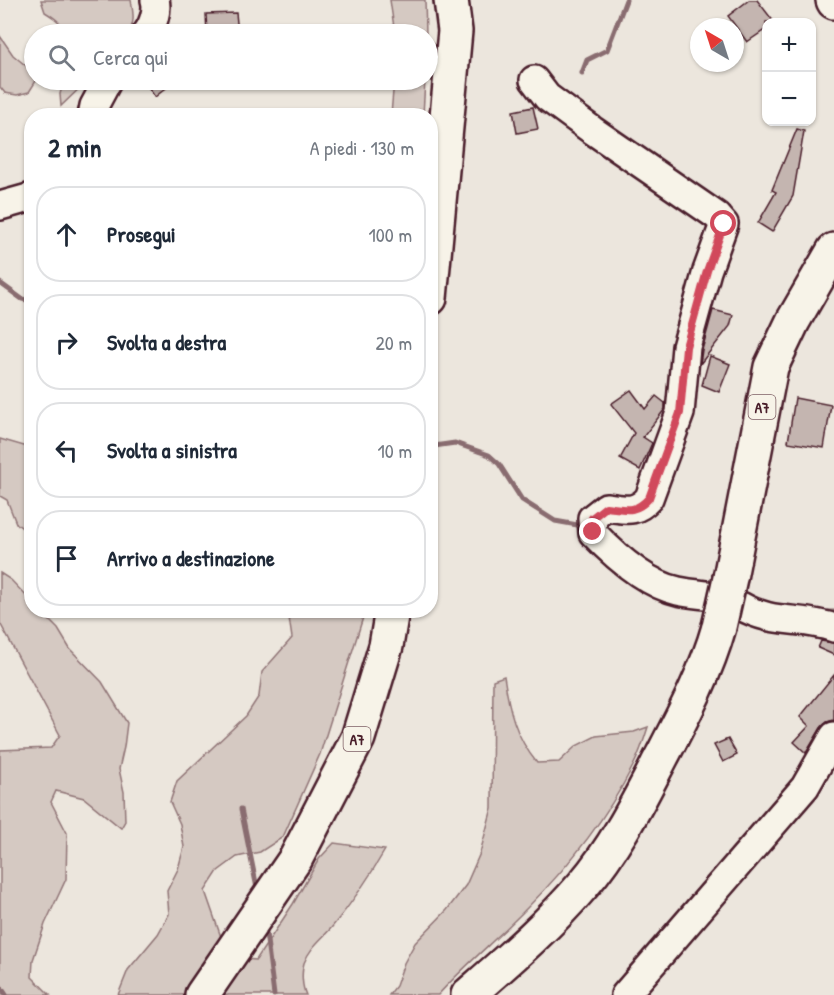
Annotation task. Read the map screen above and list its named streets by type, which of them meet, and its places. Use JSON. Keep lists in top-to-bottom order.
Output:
{
  "streets": {
    "highway": ["A7"]
  },
  "north": "top left",
  "page": {
    "map_buttons": ["+", "−"],
    "search": "Cerca qui",
    "heading": ["2 min", "A piedi · 130 m"],
    "list": [
      ["Prosegui", "100 m"],
      ["Svolta a destra", "20 m"],
      ["Svolta a sinistra", "10 m"],
      "Arrivo a destinazione"
    ]
  }
}
